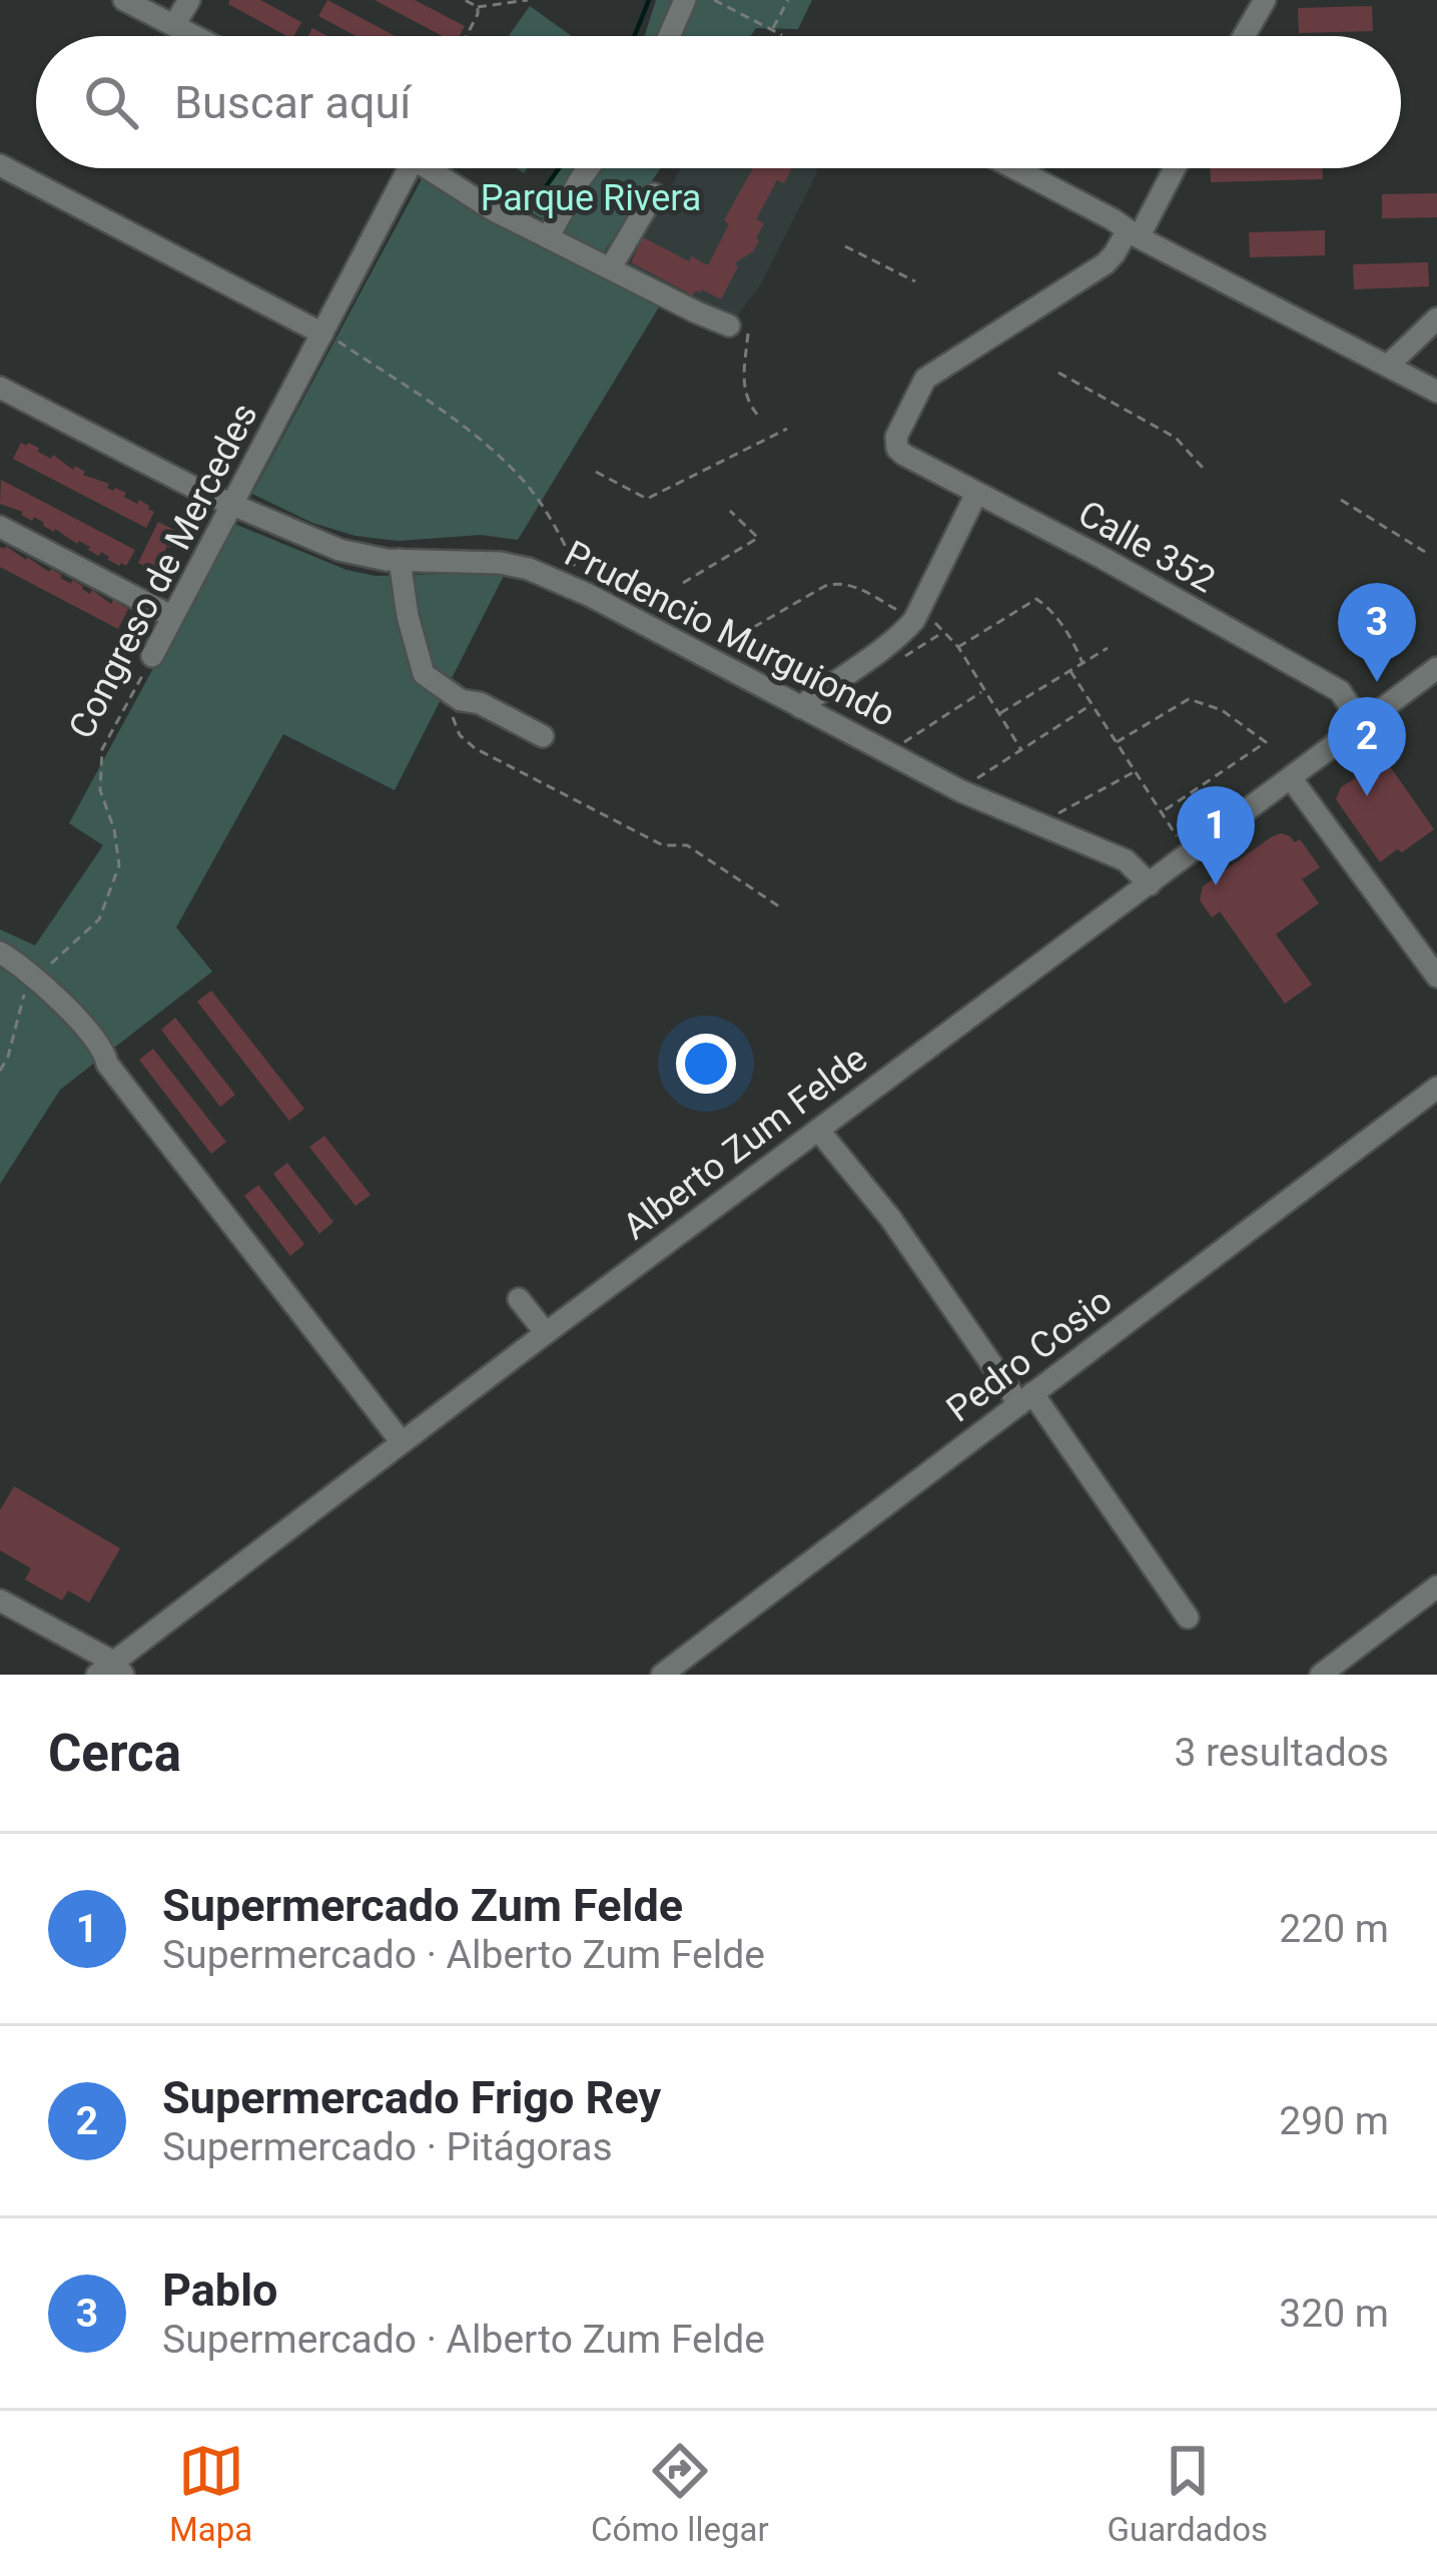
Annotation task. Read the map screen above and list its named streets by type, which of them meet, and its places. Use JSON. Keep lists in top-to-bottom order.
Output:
{
  "streets": {
    "street": [
      "Calle 352",
      "Congreso de Mercedes",
      "Prudencio Murguiondo",
      "Alberto Zum Felde",
      "Pedro Cosio"
    ]
  },
  "crossings": [
    ["Calle 352", "Alberto Zum Felde"],
    ["Congreso de Mercedes", "Prudencio Murguiondo"],
    ["Prudencio Murguiondo", "Alberto Zum Felde"]
  ],
  "parks": ["Parque Rivera"],
  "page": {
    "search": "Buscar aquí",
    "pins": ["3", "2", "1"],
    "heading": ["Cerca", "3 resultados"],
    "list": [
      {
        "mark": "1",
        "name": "Supermercado Zum Felde",
        "note": "Supermercado · Alberto Zum Felde",
        "value": "220 m"
      },
      {
        "mark": "2",
        "name": "Supermercado Frigo Rey",
        "note": "Supermercado · Pitágoras",
        "value": "290 m"
      },
      {
        "mark": "3",
        "name": "Pablo",
        "note": "Supermercado · Alberto Zum Felde",
        "value": "320 m"
      }
    ],
    "nav": ["Mapa", "Cómo llegar", "Guardados"]
  }
}
